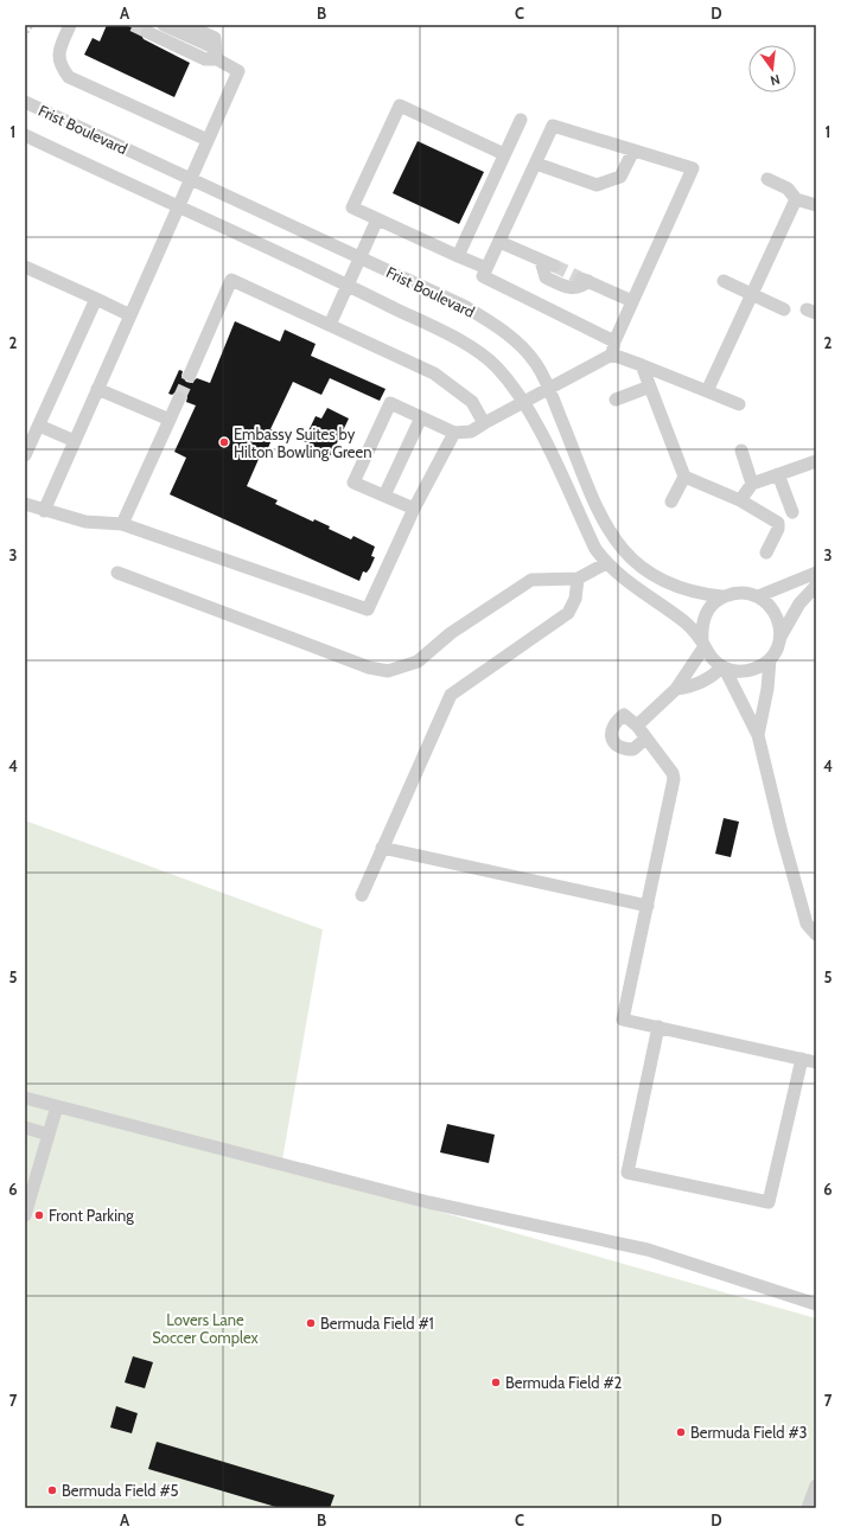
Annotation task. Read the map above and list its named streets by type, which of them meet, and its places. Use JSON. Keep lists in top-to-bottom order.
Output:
{
  "streets": {
    "street": ["Frist Boulevard"]
  },
  "parks": ["Lovers Lane Soccer Complex"],
  "places": [
    "Embassy Suites by Hilton Bowling Green",
    "Front Parking",
    "Bermuda Field #1",
    "Bermuda Field #2",
    "Bermuda Field #3",
    "Bermuda Field #5"
  ],
  "north": "bottom",
  "grid": {
    "columns": [
      "A",
      "B",
      "C",
      "D"
    ],
    "rows": [
      "1",
      "2",
      "3",
      "4",
      "5",
      "6",
      "7"
    ]
  }
}
